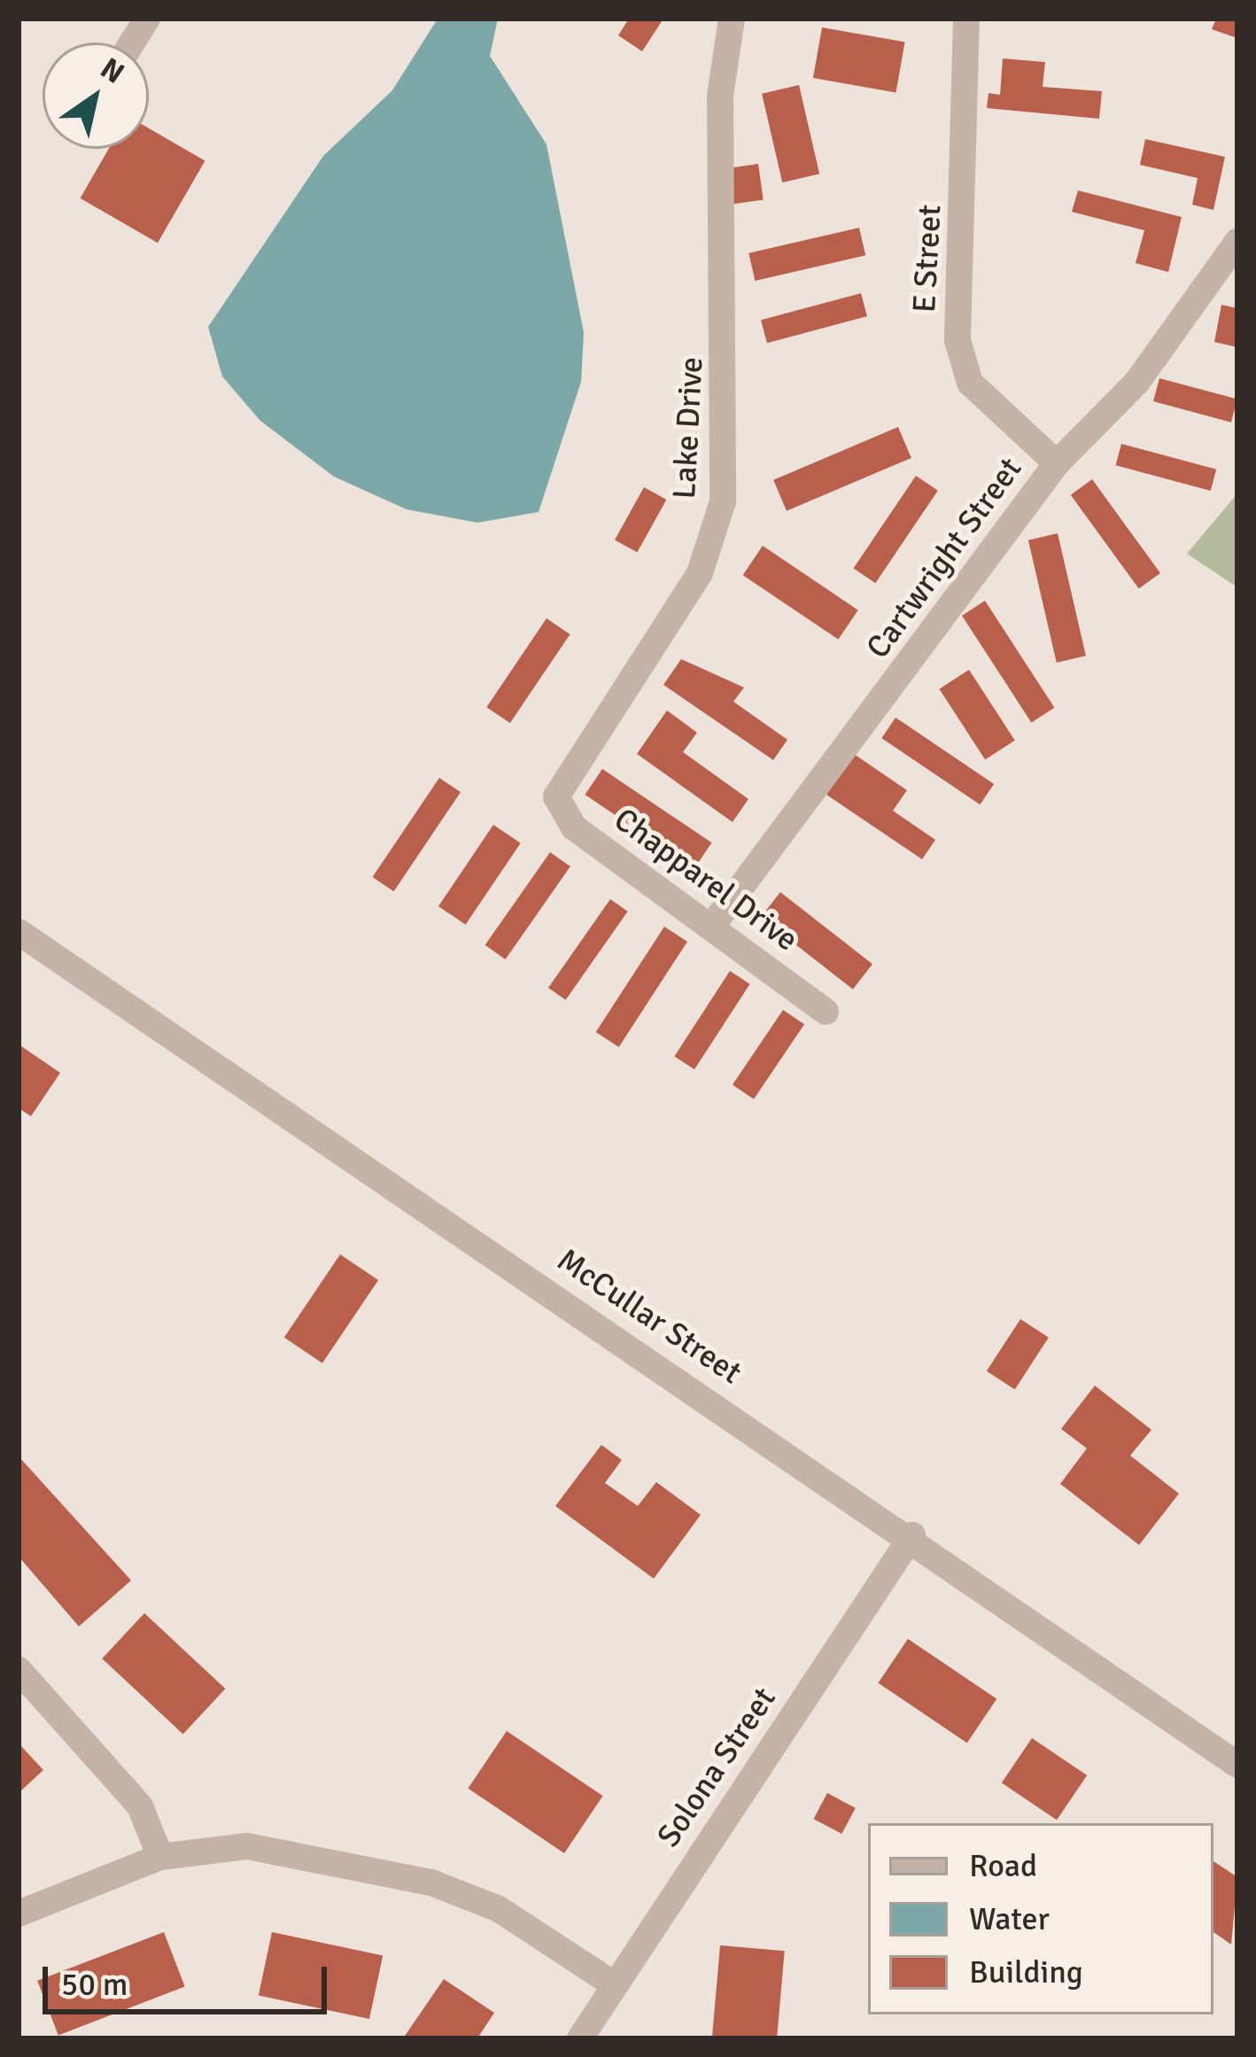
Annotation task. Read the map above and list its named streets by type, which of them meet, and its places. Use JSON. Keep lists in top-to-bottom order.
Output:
{
  "streets": {
    "street": [
      "E Street",
      "Lake Drive",
      "Cartwright Street",
      "Chapparel Drive",
      "McCullar Street",
      "Solona Street"
    ]
  },
  "crossings": [
    ["E Street", "Cartwright Street"],
    ["Lake Drive", "Chapparel Drive"],
    ["Cartwright Street", "Chapparel Drive"],
    ["McCullar Street", "Solona Street"]
  ],
  "legend": ["Road", "Water", "Building"],
  "scale_bar": "50 m",
  "north": "top right"
}
